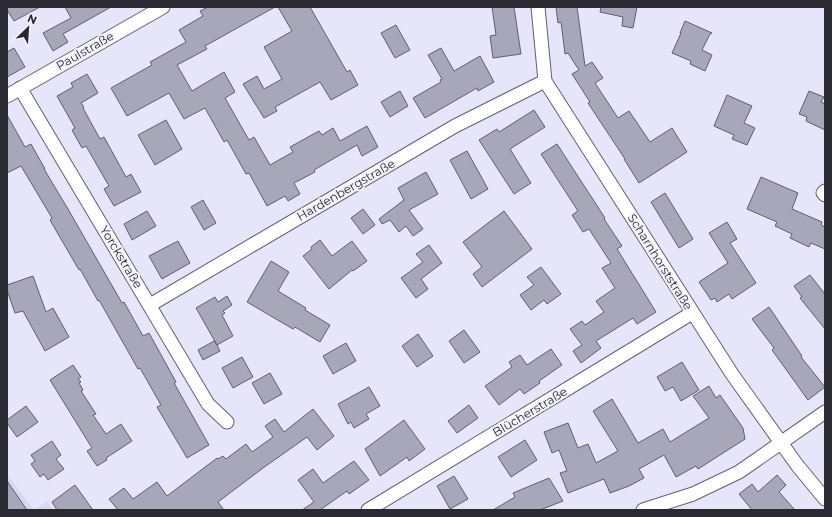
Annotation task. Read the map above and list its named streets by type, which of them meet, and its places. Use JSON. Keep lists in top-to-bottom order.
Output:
{
  "streets": {
    "street": [
      "Paulstraße",
      "Hardenbergstraße",
      "Yorckstraße",
      "Scharnhorststraße",
      "Blücherstraße"
    ]
  },
  "crossings": [
    ["Paulstraße", "Yorckstraße"],
    ["Hardenbergstraße", "Yorckstraße"],
    ["Hardenbergstraße", "Scharnhorststraße"],
    ["Scharnhorststraße", "Blücherstraße"]
  ],
  "north": "top right"
}
